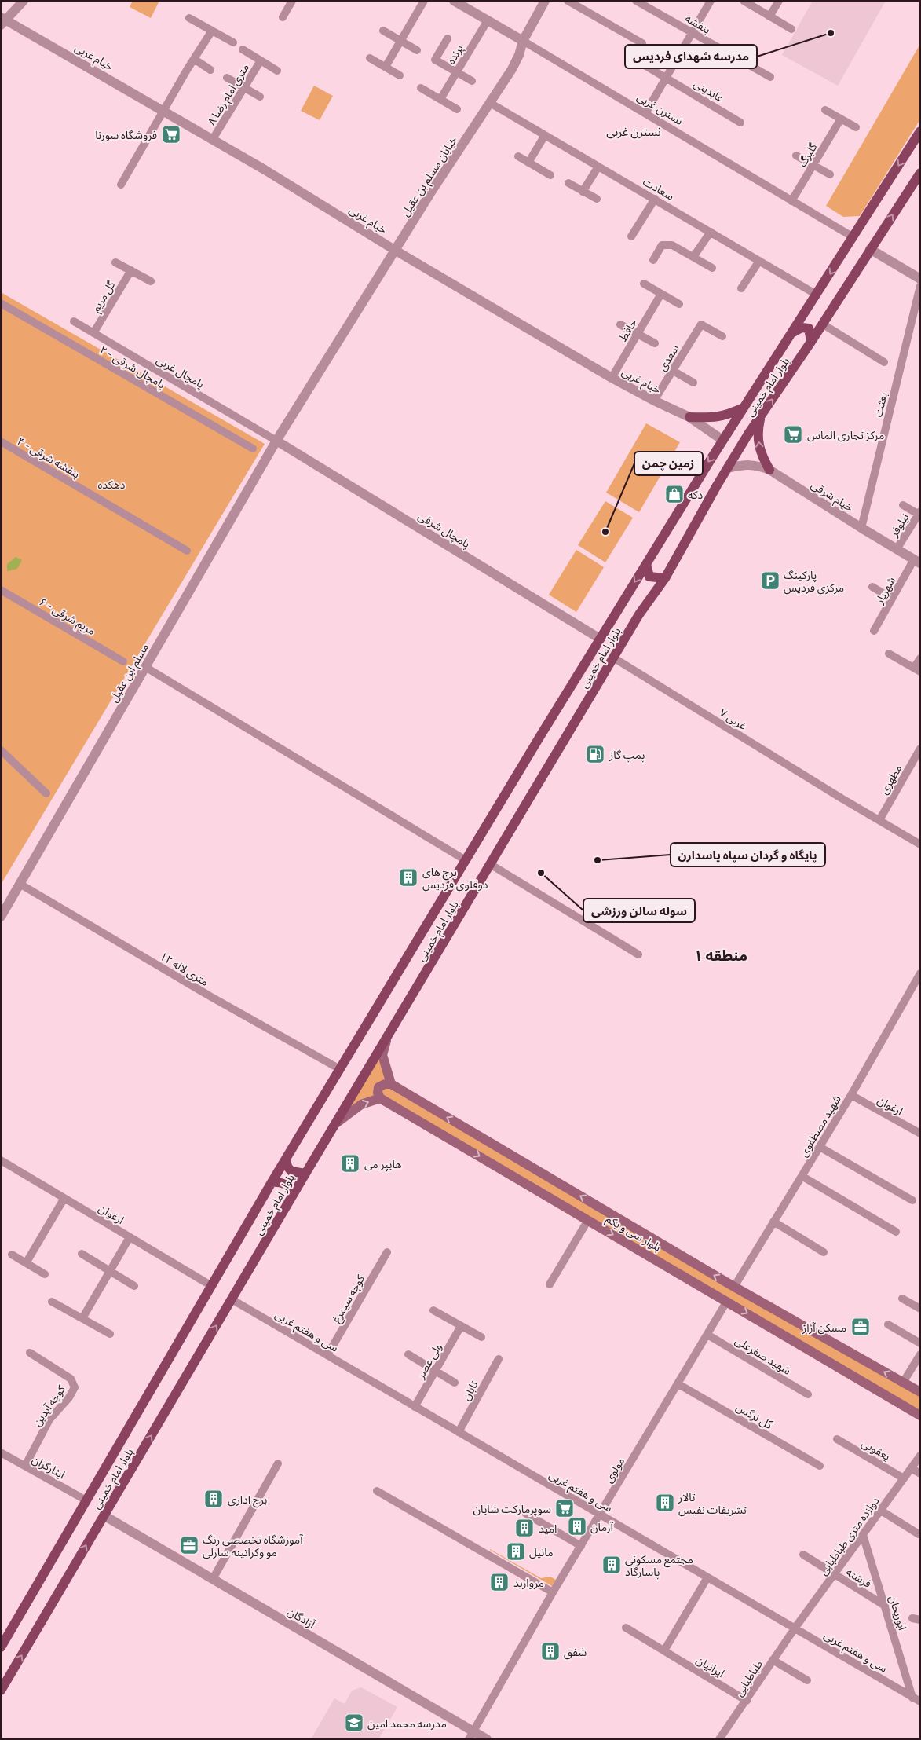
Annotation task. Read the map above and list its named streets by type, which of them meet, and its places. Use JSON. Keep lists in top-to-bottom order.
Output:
{
  "streets": {
    "main road": ["بلوار امام خمینی", "بلوار سی و یکم"],
    "street": [
      "بنفشه",
      "پرنده",
      "خیام غربی",
      "عابدینی",
      "۸ متری امام رضا",
      "نسترن غربی",
      "گلبرگ",
      "خیابان مسلم بن عقیل",
      "سعادت",
      "گل مریم",
      "حافظ",
      "سعدی",
      "پامچال شرقی - ۲",
      "پامچال غربی",
      "بعثت",
      "بنفشه شرقی - ۴",
      "خیام شرقی",
      "نیلوفر",
      "پامچال شرقی",
      "شهریار",
      "مریم شرقی - ۶",
      "مسلم ابن عقیل",
      "۷ غربی",
      "مطهری",
      "۱۲ متری لاله",
      "ارغوان",
      "شهید مصطفوی",
      "کوچه سیمرغ",
      "سی و هفتم غربی",
      "شهید صفرعلی",
      "ولی عصر",
      "تابان",
      "کوچه آیدین",
      "گل نرگس",
      "یعقوبی",
      "ایثارگران",
      "مولوی",
      "دوازده متری طباطبایی",
      "فرشته",
      "ابوریحان",
      "آزادگان",
      "ایرانیان",
      "طباطبایی"
    ]
  },
  "crossings": [
    ["پرنده", "نسترن غربی"],
    ["خیام غربی", "۸ متری امام رضا"],
    ["خیام غربی", "خیابان مسلم بن عقیل"],
    ["خیام غربی", "حافظ"],
    ["خیام غربی", "سعدی"],
    ["خیام غربی", "بلوار امام خمینی"],
    ["نسترن غربی", "گلبرگ"],
    ["نسترن غربی", "خیابان مسلم بن عقیل"],
    ["نسترن غربی", "بلوار امام خمینی"],
    ["خیابان مسلم بن عقیل", "سعادت"],
    ["خیابان مسلم بن عقیل", "پامچال غربی"],
    ["خیابان مسلم بن عقیل", "پامچال شرقی"],
    ["خیابان مسلم بن عقیل", "مسلم ابن عقیل"],
    ["سعادت", "بلوار امام خمینی"],
    ["گل مریم", "پامچال غربی"],
    ["پامچال غربی", "پامچال شرقی"],
    ["پامچال غربی", "مسلم ابن عقیل"],
    ["بلوار امام خمینی", "خیام شرقی"],
    ["بلوار امام خمینی", "پامچال شرقی"],
    ["بلوار امام خمینی", "۷ غربی"],
    ["بلوار امام خمینی", "۱۲ متری لاله"],
    ["بلوار امام خمینی", "ارغوان"],
    ["بلوار امام خمینی", "سی و هفتم غربی"],
    ["بلوار امام خمینی", "ایثارگران"],
    ["بلوار امام خمینی", "آزادگان"],
    ["بعثت", "خیام شرقی"],
    ["خیام شرقی", "نیلوفر"],
    ["خیام شرقی", "شهریار"],
    ["پامچال شرقی", "مسلم ابن عقیل"],
    ["مسلم ابن عقیل", "۱۲ متری لاله"],
    ["۷ غربی", "مطهری"],
    ["ارغوان", "شهید مصطفوی"],
    ["شهید مصطفوی", "بلوار سی و یکم"],
    ["بلوار سی و یکم", "مولوی"],
    ["کوچه سیمرغ", "سی و هفتم غربی"],
    ["سی و هفتم غربی", "ولی عصر"],
    ["سی و هفتم غربی", "تابان"],
    ["سی و هفتم غربی", "مولوی"],
    ["سی و هفتم غربی", "دوازده متری طباطبایی"],
    ["سی و هفتم غربی", "ابوریحان"],
    ["سی و هفتم غربی", "طباطبایی"],
    ["شهید صفرعلی", "مولوی"],
    ["کوچه آیدین", "ایثارگران"],
    ["گل نرگس", "مولوی"],
    ["یعقوبی", "دوازده متری طباطبایی"],
    ["مولوی", "آزادگان"],
    ["دوازده متری طباطبایی", "فرشته"],
    ["دوازده متری طباطبایی", "ابوریحان"],
    ["دوازده متری طباطبایی", "طباطبایی"],
    ["فرشته", "ابوریحان"],
    ["ایرانیان", "طباطبایی"]
  ],
  "districts": ["نسترن غربی", "منطقه ۱"],
  "parks": ["دهکده"],
  "places": {
    "other": [
      "مدرسه شهدای فردیس",
      "زمین چمن",
      "پایگاه و گردان سپاه پاسدارن",
      "سوله سالن ورزشی"
    ],
    "supermarket": ["فروشگاه سورنا", "مرکز تجاری الماس", "سوپرمارکت شایان"],
    "shop": ["دکه"],
    "parking": ["پارکینگ مرکزی فردیس"],
    "fuel station": ["پمپ گاز"],
    "building": [
      "برج های دوقلوی فردیس",
      "هایپر می",
      "برج اداری",
      "تالار تشریفات نفیس",
      "آرمان",
      "امید",
      "مانیل",
      "مجتمع مسکونی پاسارگاد",
      "مروارید",
      "شفق"
    ],
    "office": ["مسکن آراز", "آموزشگاه تخصصی رنگ مو وکراتینه سارلی"],
    "school or university": ["مدرسه محمد امین"]
  }
}
